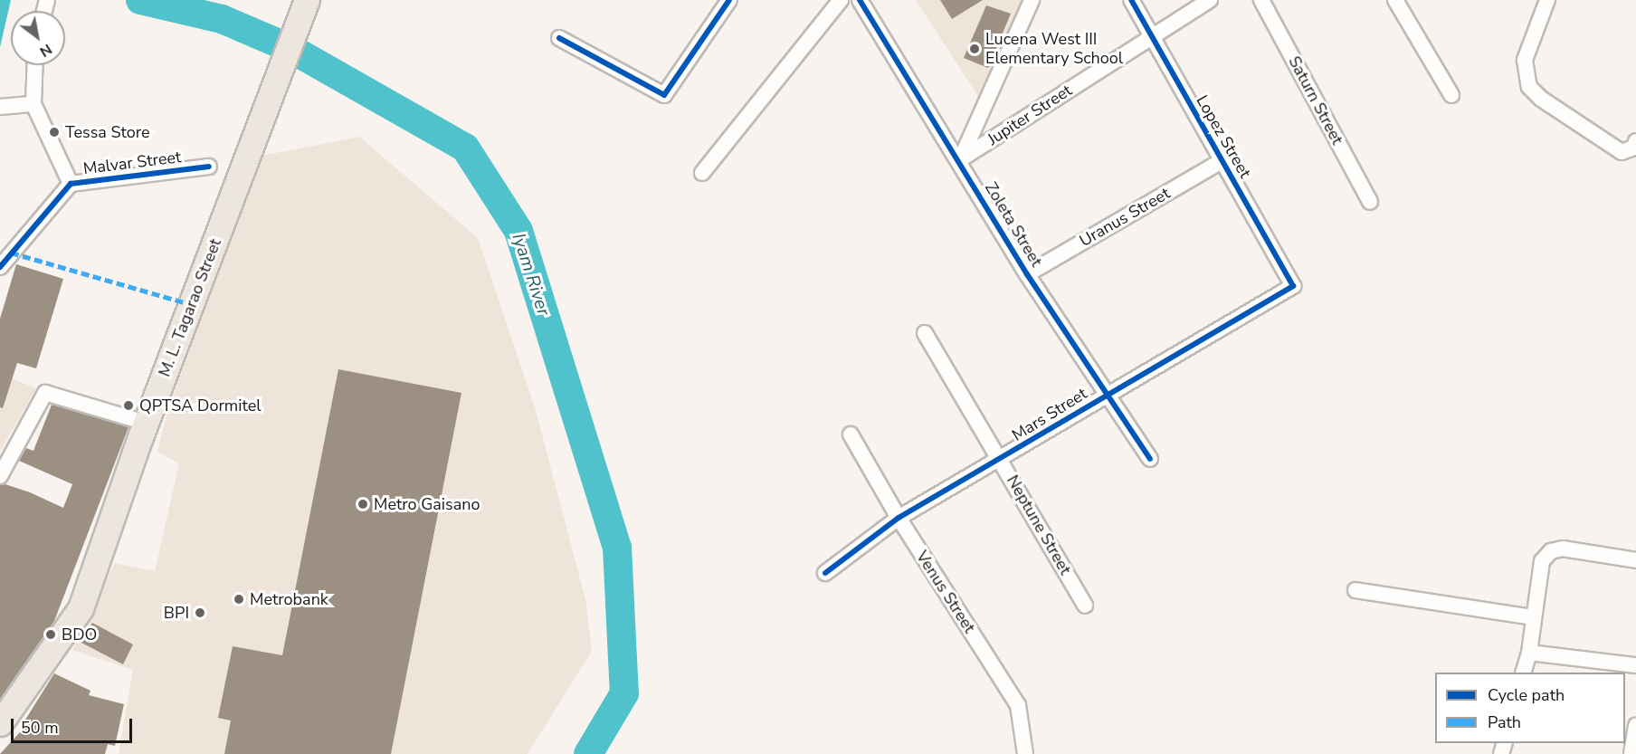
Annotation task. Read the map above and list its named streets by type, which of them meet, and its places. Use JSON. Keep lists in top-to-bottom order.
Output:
{
  "streets": {
    "main road": ["M. L. Tagarao Street"],
    "street": [
      "Saturn Street",
      "Jupiter Street",
      "Lopez Street",
      "Malvar Street",
      "Uranus Street",
      "Zoleta Street",
      "Mars Street",
      "Neptune Street",
      "Venus Street"
    ]
  },
  "crossings": [
    ["Jupiter Street", "Lopez Street"],
    ["Jupiter Street", "Zoleta Street"],
    ["Lopez Street", "Uranus Street"],
    ["Lopez Street", "Mars Street"],
    ["Uranus Street", "Zoleta Street"],
    ["Zoleta Street", "Mars Street"],
    ["Mars Street", "Neptune Street"],
    ["Mars Street", "Venus Street"]
  ],
  "water": ["Iyam River"],
  "places": [
    "Lucena West III Elementary School",
    "Tessa Store",
    "QPTSA Dormitel",
    "Metro Gaisano",
    "Metrobank",
    "BPI",
    "BDO"
  ],
  "legend": ["Cycle path", "Path"],
  "scale_bar": "50 m",
  "north": "bottom right"
}
